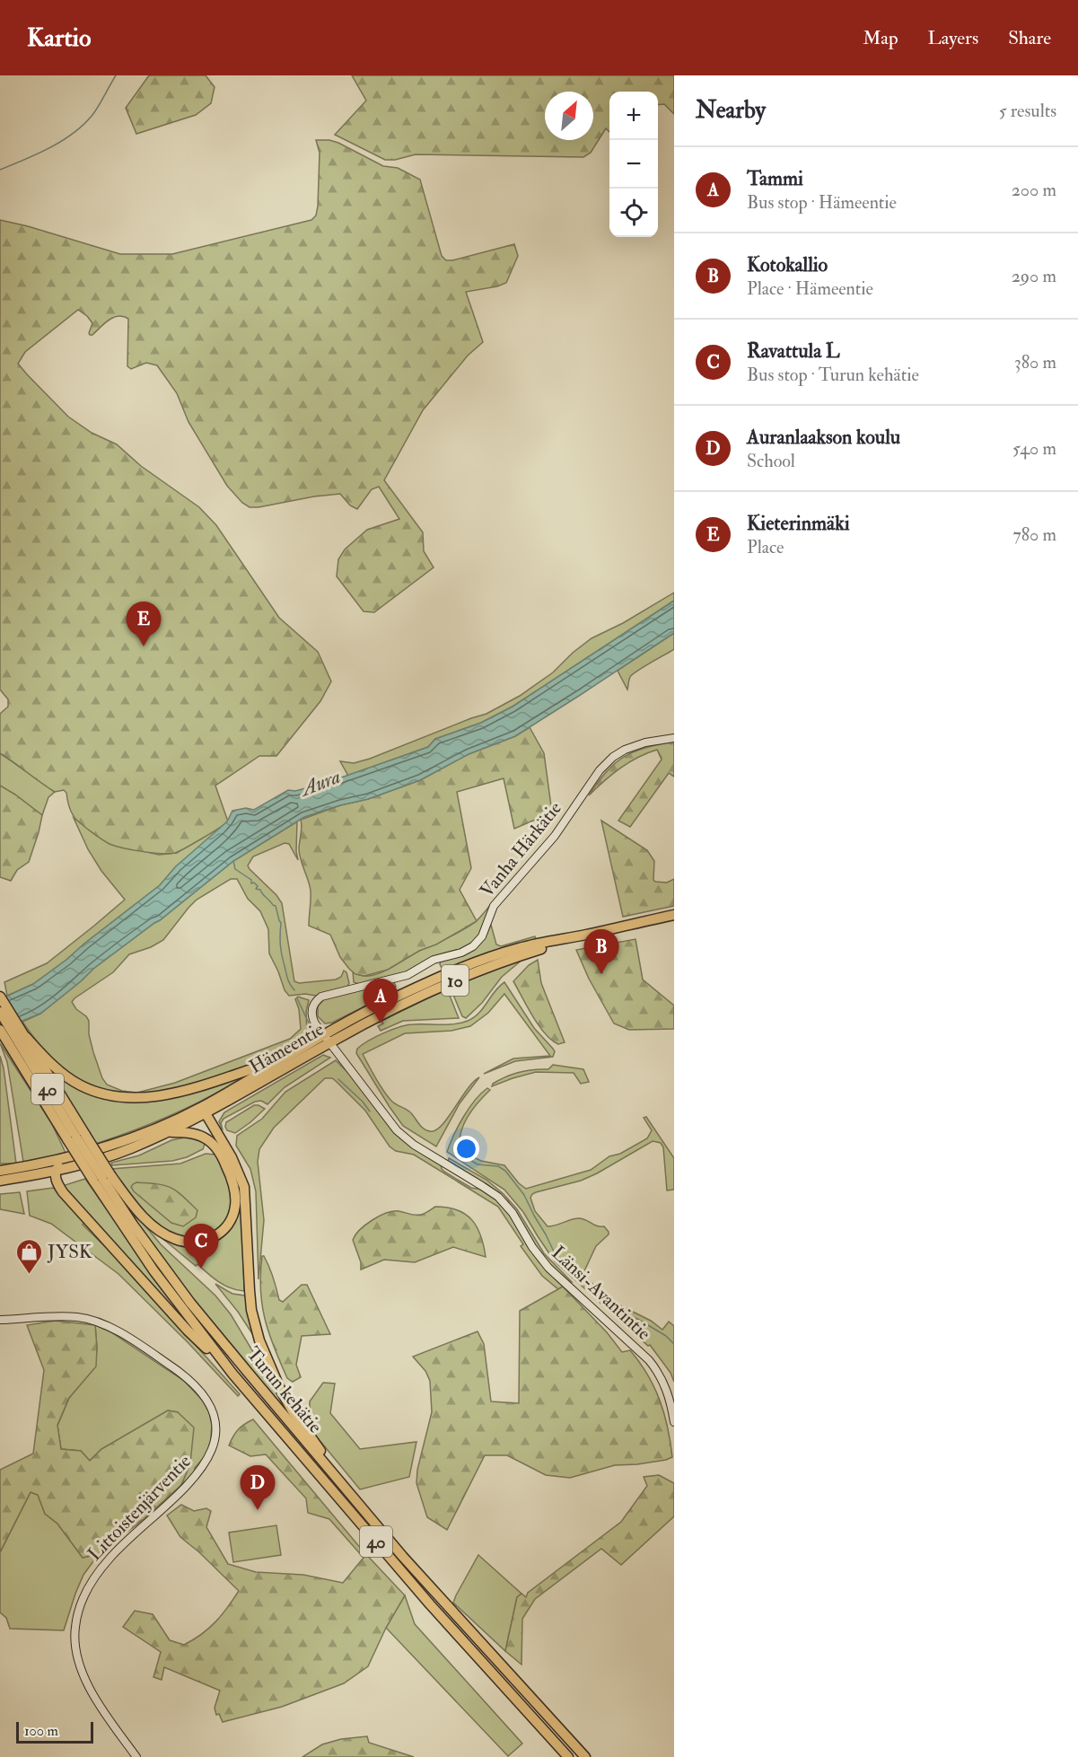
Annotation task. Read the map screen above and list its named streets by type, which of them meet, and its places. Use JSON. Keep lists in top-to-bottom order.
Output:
{
  "streets": {
    "highway": [
      "10",
      "Hämeentie",
      "40",
      "Turun kehätie"
    ],
    "street": ["Vanha Härkätie", "Länsi-Avantintie", "Littoistenjärventie"]
  },
  "crossings": [
    ["Vanha Härkätie", "Hämeentie"],
    ["Vanha Härkätie", "Länsi-Avantintie"],
    ["Hämeentie", "Länsi-Avantintie"]
  ],
  "water": ["Aura"],
  "places": {
    "shop": ["JYSK"]
  },
  "scale_bar": "100 m",
  "north": "top right",
  "page": {
    "header": "Kartio",
    "nav": ["Map", "Layers", "Share"],
    "heading": ["Nearby", "5 results"],
    "map_buttons": ["+", "−"],
    "list": [
      {
        "mark": "A",
        "name": "Tammi",
        "note": "Bus stop · Hämeentie",
        "value": "200 m"
      },
      {
        "mark": "B",
        "name": "Kotokallio",
        "note": "Place · Hämeentie",
        "value": "290 m"
      },
      {
        "mark": "C",
        "name": "Ravattula L",
        "note": "Bus stop · Turun kehätie",
        "value": "380 m"
      },
      {
        "mark": "D",
        "name": "Auranlaakson koulu",
        "note": "School",
        "value": "540 m"
      },
      {
        "mark": "E",
        "name": "Kieterinmäki",
        "note": "Place",
        "value": "780 m"
      }
    ],
    "pins": [
      "E",
      "B",
      "A",
      "C",
      "D"
    ],
    "scale": "100 m"
  }
}
